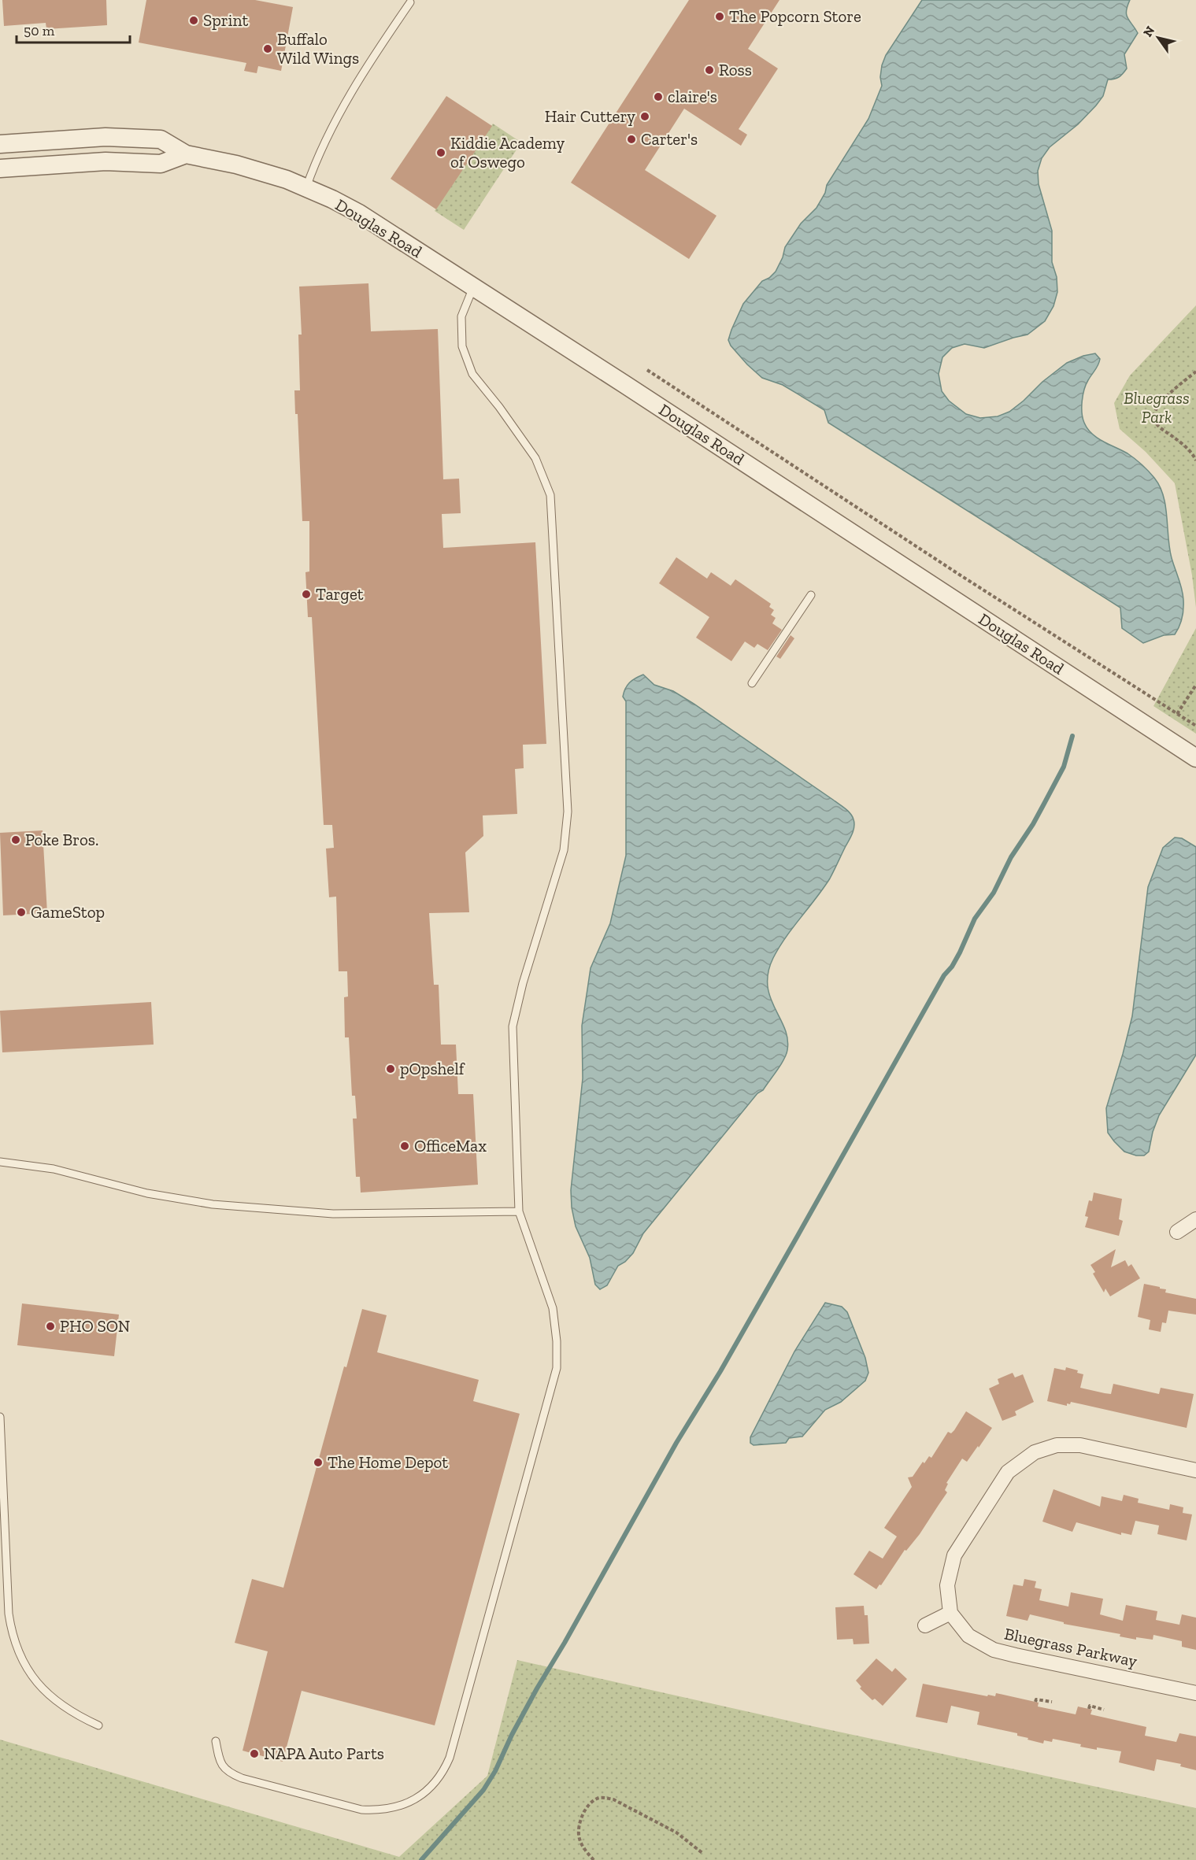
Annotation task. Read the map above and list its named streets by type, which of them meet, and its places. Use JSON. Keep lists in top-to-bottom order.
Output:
{
  "streets": {
    "street": ["Douglas Road", "Bluegrass Parkway"]
  },
  "parks": ["Bluegrass Park"],
  "places": [
    "The Popcorn Store",
    "Sprint",
    "Buffalo Wild Wings",
    "Ross",
    "claire's",
    "Hair Cuttery",
    "Carter's",
    "Kiddie Academy of Oswego",
    "Target",
    "Poke Bros.",
    "GameStop",
    "pOpshelf",
    "OfficeMax",
    "PHO SON",
    "The Home Depot",
    "NAPA Auto Parts"
  ],
  "scale_bar": "50 m",
  "north": "top left"
}
